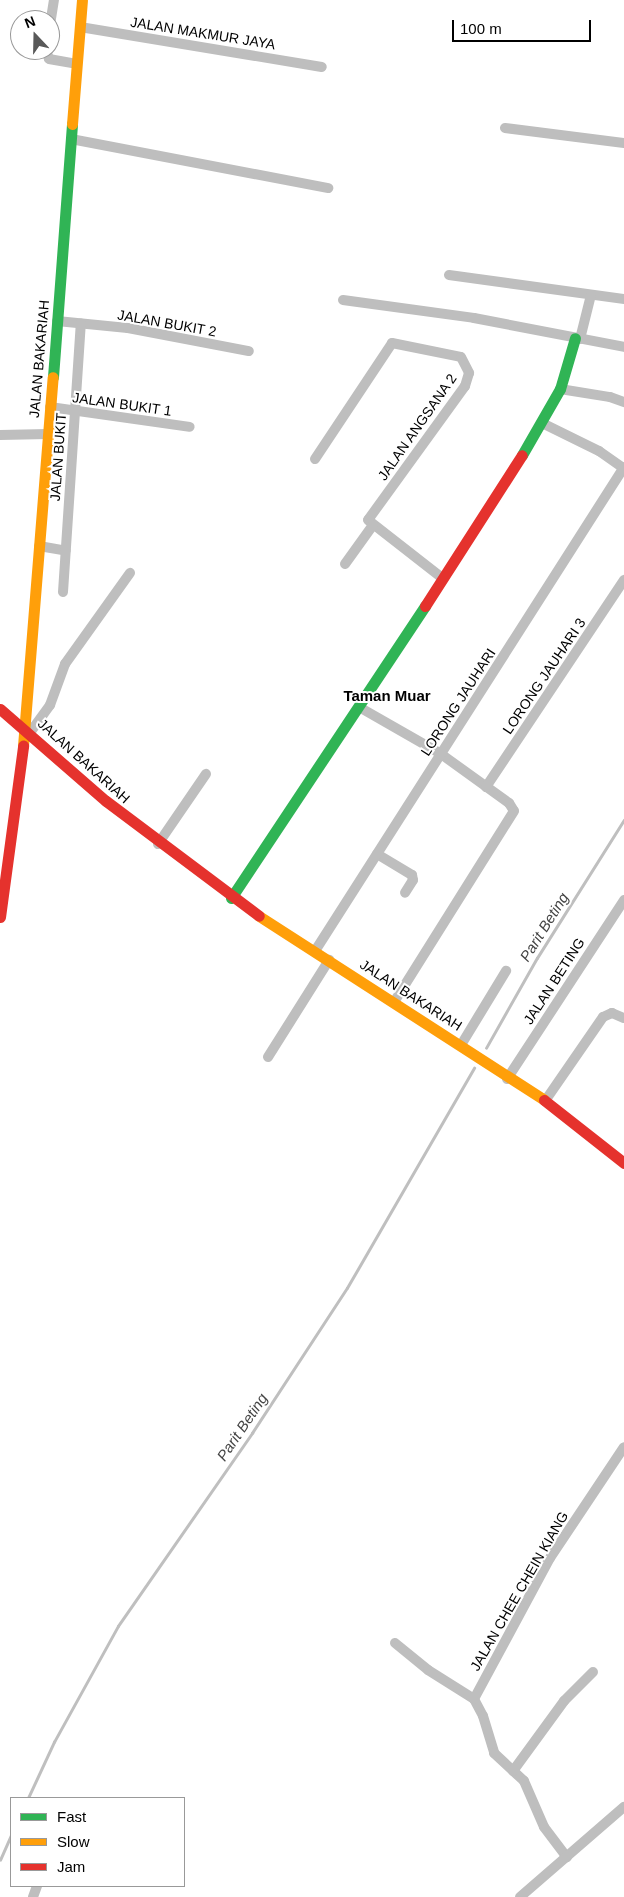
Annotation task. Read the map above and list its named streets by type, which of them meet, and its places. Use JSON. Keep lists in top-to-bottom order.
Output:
{
  "streets": {
    "street": [
      "JALAN MAKMUR JAYA",
      "JALAN BUKIT 2",
      "JALAN BAKARIAH",
      "JALAN BUKIT 1",
      "JALAN ANGSANA 2",
      "JALAN BUKIT",
      "LORONG JAUHARI 3",
      "LORONG JAUHARI",
      "JALAN BETING",
      "JALAN CHEE CHEIN KIANG"
    ]
  },
  "crossings": [
    ["JALAN MAKMUR JAYA", "JALAN BAKARIAH"],
    ["JALAN BUKIT 2", "JALAN BAKARIAH"],
    ["JALAN BUKIT 2", "JALAN BUKIT"],
    ["JALAN BAKARIAH", "JALAN BUKIT 1"],
    ["JALAN BAKARIAH", "LORONG JAUHARI"],
    ["JALAN BAKARIAH", "JALAN BETING"],
    ["JALAN BUKIT 1", "JALAN BUKIT"]
  ],
  "districts": ["Taman Muar"],
  "water": ["Parit Beting"],
  "legend": ["Fast", "Slow", "Jam"],
  "scale_bar": "100 m",
  "north": "top"
}
